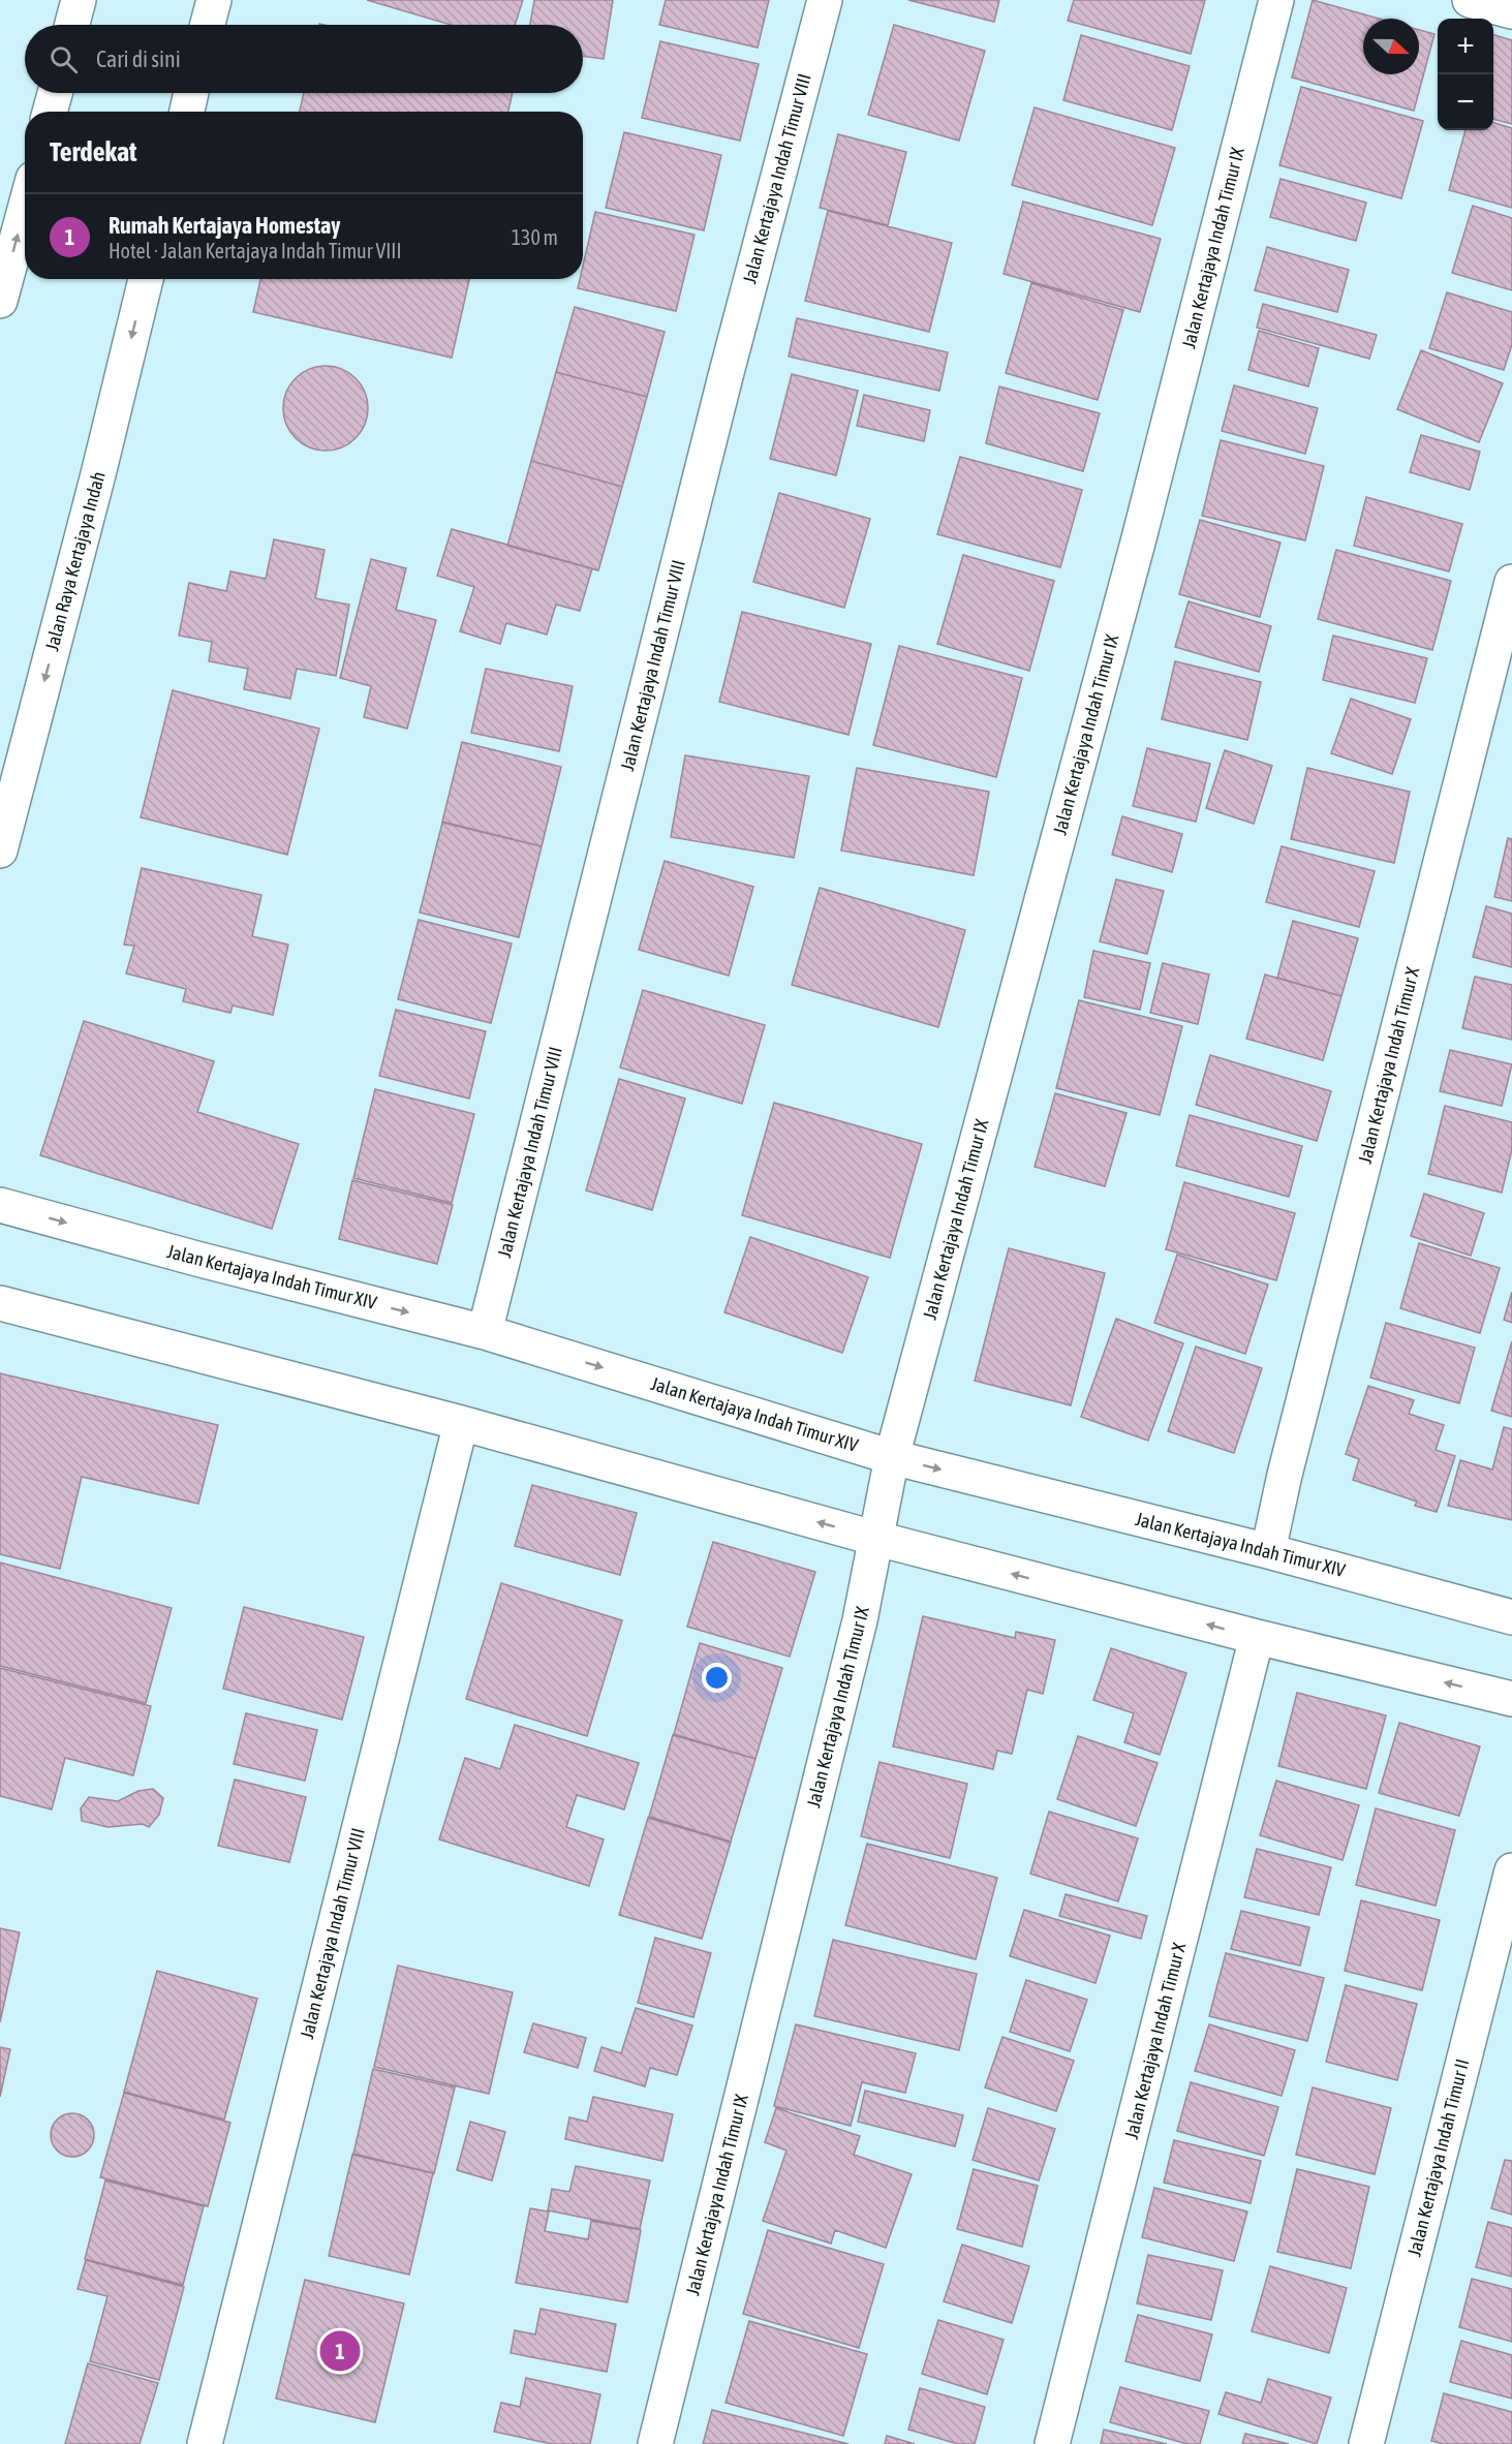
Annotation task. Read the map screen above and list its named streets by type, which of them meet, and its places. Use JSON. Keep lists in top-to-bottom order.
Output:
{
  "streets": {
    "street": [
      "Jalan Kertajaya Indah Timur VIII",
      "Jalan Kertajaya Indah Timur IX",
      "Jalan Raya Kertajaya Indah",
      "Jalan Kertajaya Indah Timur X",
      "Jalan Kertajaya Indah Timur XIV",
      "Jalan Kertajaya Indah Timur II"
    ]
  },
  "crossings": [
    ["Jalan Kertajaya Indah Timur VIII", "Jalan Kertajaya Indah Timur XIV"],
    ["Jalan Kertajaya Indah Timur IX", "Jalan Kertajaya Indah Timur XIV"],
    ["Jalan Kertajaya Indah Timur X", "Jalan Kertajaya Indah Timur XIV"]
  ],
  "one_way": ["Jalan Raya Kertajaya Indah"],
  "north": "right",
  "page": {
    "map_buttons": ["+", "−"],
    "search": "Cari di sini",
    "heading": "Terdekat",
    "list": [
      {
        "mark": "1",
        "name": "Rumah Kertajaya Homestay",
        "note": "Hotel · Jalan Kertajaya Indah Timur VIII",
        "value": "130 m"
      }
    ],
    "pins": "1"
  }
}
